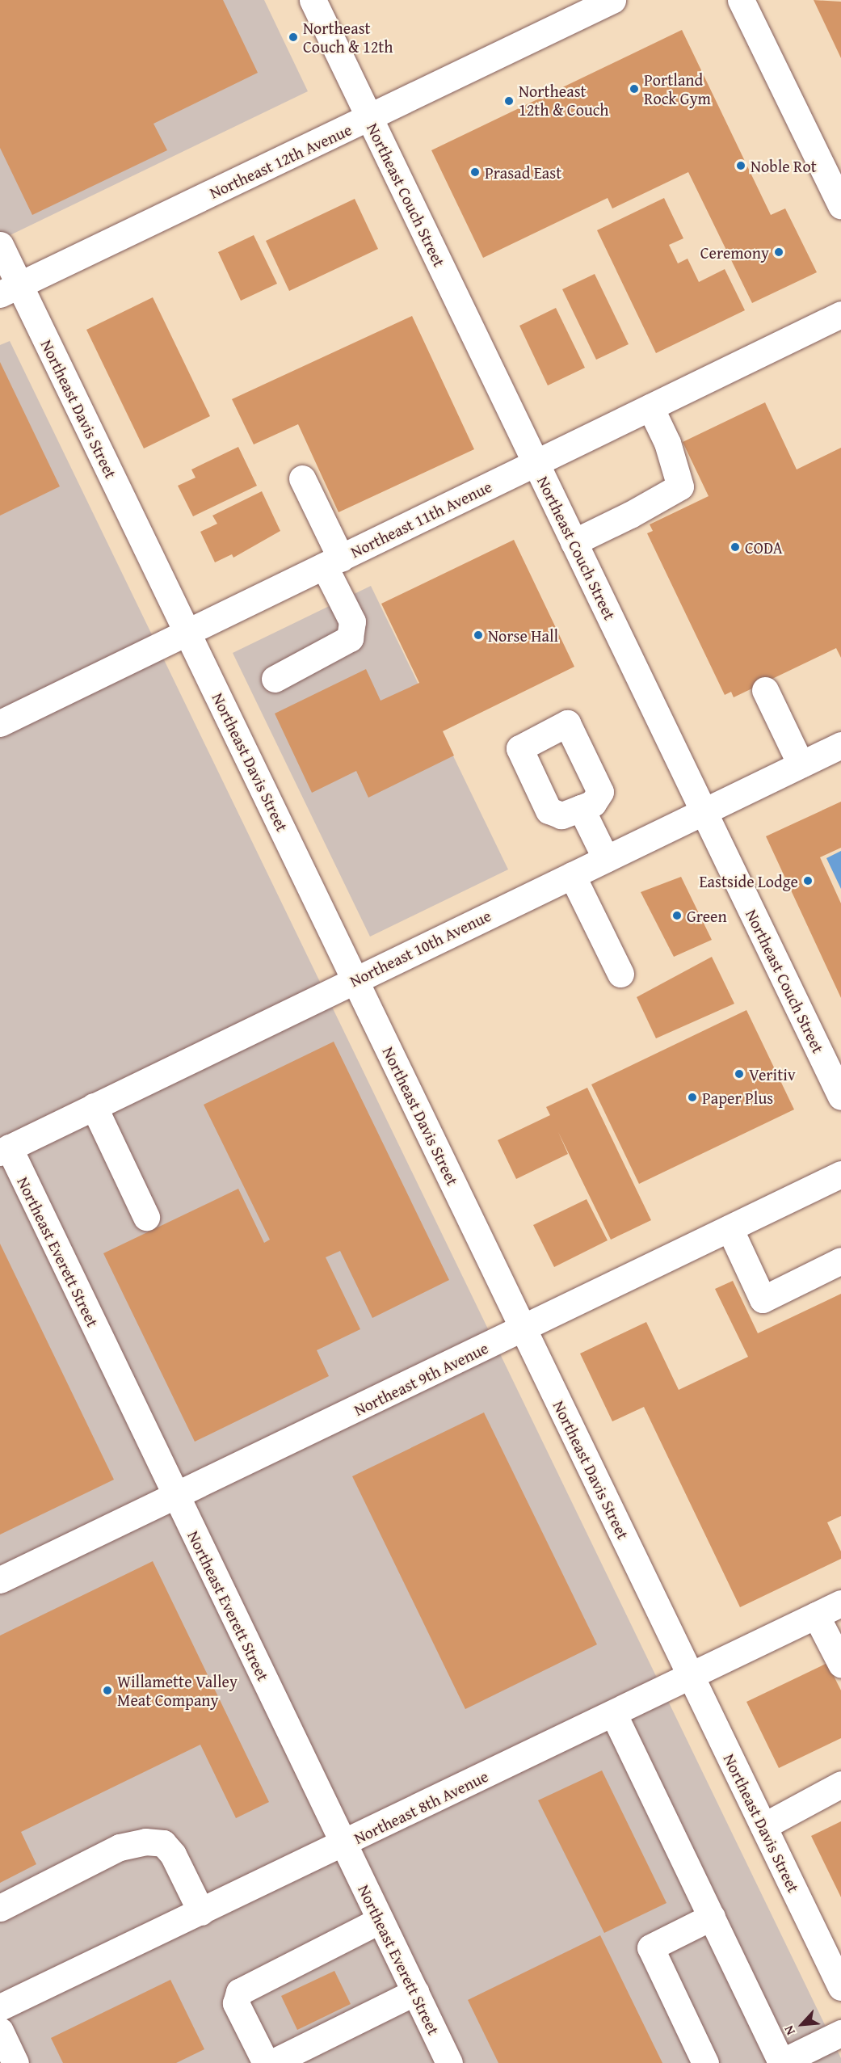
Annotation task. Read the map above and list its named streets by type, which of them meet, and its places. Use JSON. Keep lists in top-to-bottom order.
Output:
{
  "streets": {
    "street": [
      "Northeast 12th Avenue",
      "Northeast Couch Street",
      "Northeast Davis Street",
      "Northeast 11th Avenue",
      "Northeast 10th Avenue",
      "Northeast Everett Street",
      "Northeast 9th Avenue",
      "Northeast 8th Avenue"
    ]
  },
  "crossings": [
    ["Northeast 12th Avenue", "Northeast Couch Street"],
    ["Northeast 12th Avenue", "Northeast Davis Street"],
    ["Northeast Couch Street", "Northeast 11th Avenue"],
    ["Northeast Couch Street", "Northeast 10th Avenue"],
    ["Northeast Davis Street", "Northeast 11th Avenue"],
    ["Northeast Davis Street", "Northeast 10th Avenue"],
    ["Northeast Davis Street", "Northeast 9th Avenue"],
    ["Northeast Davis Street", "Northeast 8th Avenue"],
    ["Northeast 10th Avenue", "Northeast Everett Street"],
    ["Northeast Everett Street", "Northeast 9th Avenue"],
    ["Northeast Everett Street", "Northeast 8th Avenue"]
  ],
  "places": [
    "Northeast Couch & 12th",
    "Portland Rock Gym",
    "Northeast 12th & Couch",
    "Noble Rot",
    "Prasad East",
    "Ceremony",
    "CODA",
    "Norse Hall",
    "Eastside Lodge",
    "Green",
    "Veritiv",
    "Paper Plus",
    "Willamette Valley Meat Company"
  ],
  "north": "bottom left"
}
